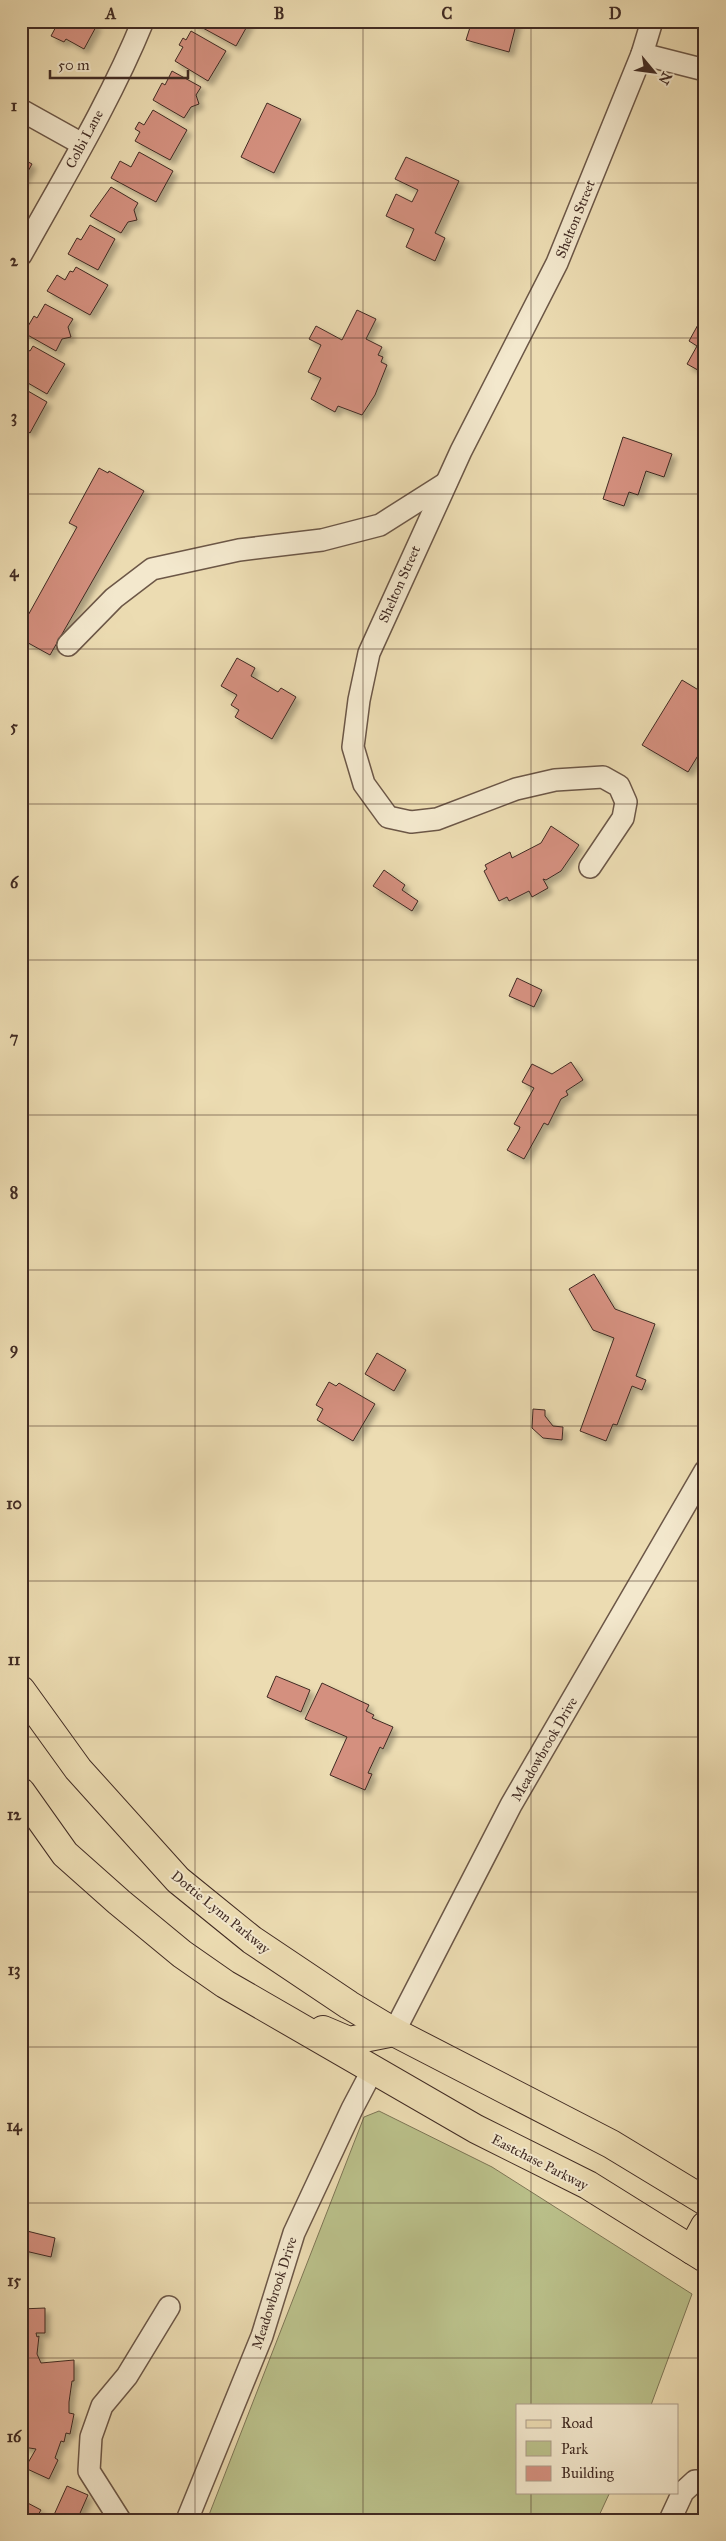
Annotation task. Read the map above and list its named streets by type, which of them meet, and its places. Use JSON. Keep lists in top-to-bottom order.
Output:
{
  "streets": {
    "main road": ["Dottie Lynn Parkway", "Eastchase Parkway"],
    "street": ["Colbi Lane", "Shelton Street", "Meadowbrook Drive"]
  },
  "crossings": [
    ["Meadowbrook Drive", "Dottie Lynn Parkway"],
    ["Meadowbrook Drive", "Eastchase Parkway"]
  ],
  "legend": ["Road", "Park", "Building"],
  "scale_bar": "50 m",
  "north": "bottom right",
  "grid": {
    "columns": [
      "A",
      "B",
      "C",
      "D"
    ],
    "rows": [
      "1",
      "2",
      "3",
      "4",
      "5",
      "6",
      "7",
      "8",
      "9",
      "10",
      "11",
      "12",
      "13",
      "14",
      "15",
      "16"
    ]
  }
}
